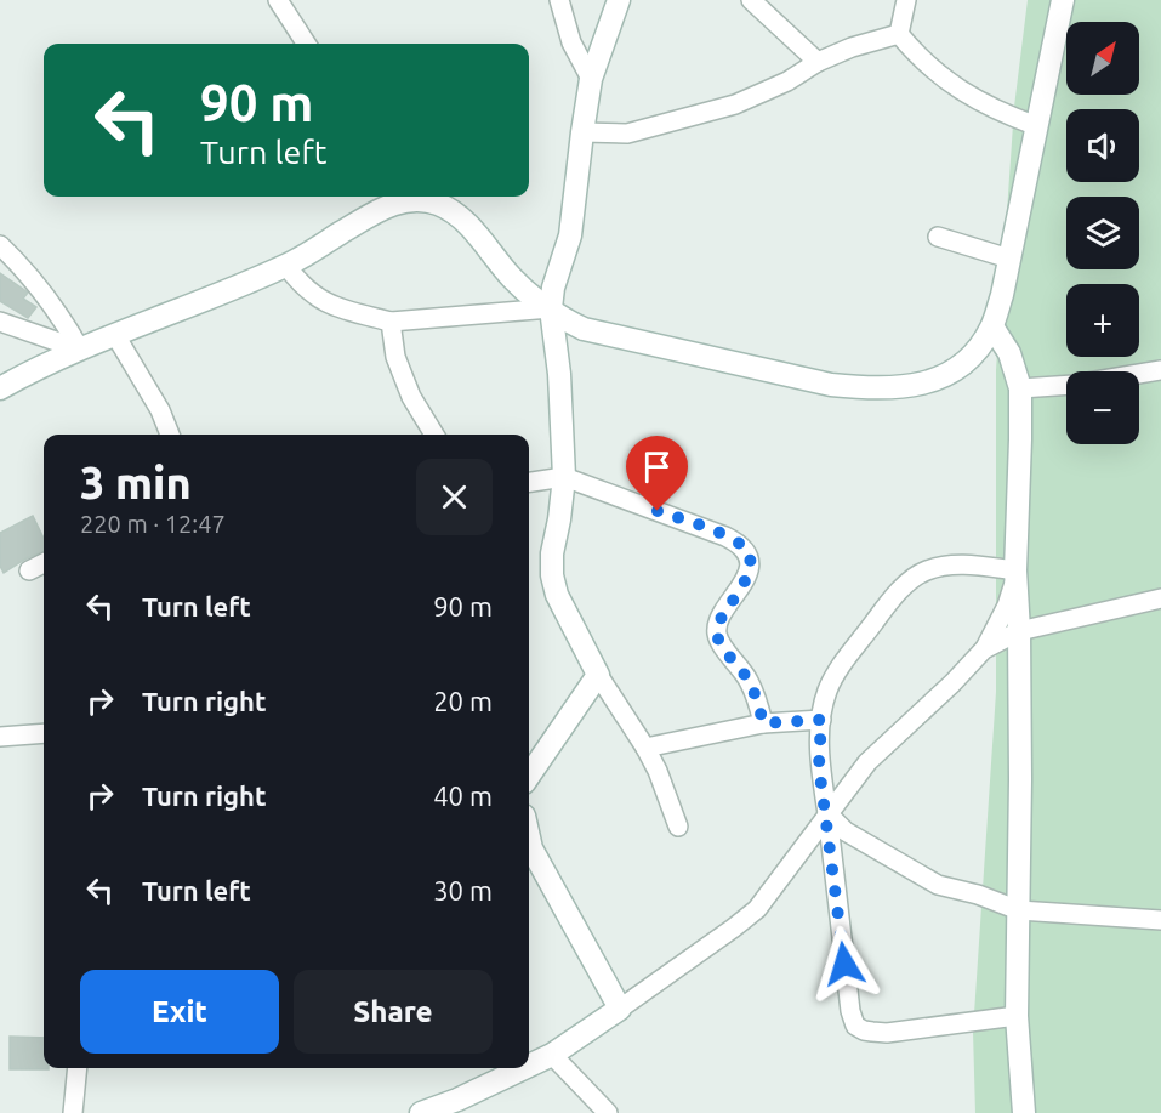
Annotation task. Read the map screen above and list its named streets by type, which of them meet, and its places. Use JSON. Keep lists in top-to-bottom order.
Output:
{
  "north": "top right",
  "page": {
    "map_buttons": ["+", "−"],
    "turn": ["90 m", "Turn left"],
    "heading": ["3 min", "220 m · 12:47"],
    "list": [
      {
        "name": "Turn left",
        "value": "90 m"
      },
      {
        "name": "Turn right",
        "value": "20 m"
      },
      {
        "name": "Turn right",
        "value": "40 m"
      },
      {
        "name": "Turn left",
        "value": "30 m"
      }
    ],
    "buttons": ["Exit", "Share"]
  }
}
